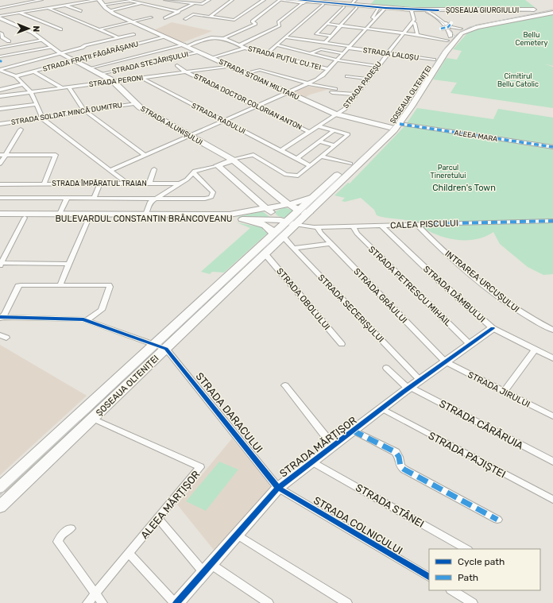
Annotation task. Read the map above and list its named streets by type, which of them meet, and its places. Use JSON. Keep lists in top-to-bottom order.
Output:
{
  "streets": {
    "main road": ["ȘOSEAUA GIURGIULUI", "ȘOSEAUA OLTENIȚEI"],
    "street": [
      "STRADA LALOȘU",
      "STRADA FRAȚII FĂGĂRĂȘANU",
      "STRADA PUȚUL CU TEI",
      "STRADA STEJĂRIȘULUI",
      "STRADA STOIAN MILITARU",
      "STRADA PERONI",
      "STRADA PADEȘU",
      "STRADA DOCTOR COLORIAN ANTON",
      "STRADA SOLDAT MINCĂ DUMITRU",
      "STRADA RADULUI",
      "STRADA ALUNIȘULUI",
      "ALEEA MARA",
      "STRADA ÎMPĂRATUL TRAIAN",
      "BULEVARDUL CONSTANTIN BRÂNCOVEANU",
      "CALEA PISCULUI",
      "INTRAREA URCUȘULUI",
      "STRADA PETRESCU MIHAIL",
      "STRADA DÂMBULUI",
      "STRADA GRÂULUI",
      "STRADA OBOLULUI",
      "STRADA SECERIȘULUI",
      "STRADA JIRULUI",
      "STRADA DARACULUI",
      "STRADA CĂRĂRUIA",
      "STRADA MĂRȚIȘOR",
      "STRADA PAJIȘTEI",
      "ALEEA MĂRȚIȘOR",
      "STRADA STÂNEI",
      "STRADA COLNICULUI"
    ]
  },
  "crossings": [
    ["ȘOSEAUA GIURGIULUI", "ȘOSEAUA OLTENIȚEI"],
    ["STRADA LALOȘU", "STRADA PADEȘU"],
    ["STRADA LALOȘU", "ȘOSEAUA OLTENIȚEI"],
    ["STRADA FRAȚII FĂGĂRĂȘANU", "STRADA STOIAN MILITARU"],
    ["STRADA FRAȚII FĂGĂRĂȘANU", "STRADA ALUNIȘULUI"],
    ["STRADA STEJĂRIȘULUI", "STRADA STOIAN MILITARU"],
    ["STRADA STEJĂRIȘULUI", "STRADA ALUNIȘULUI"],
    ["STRADA STOIAN MILITARU", "STRADA PERONI"],
    ["STRADA STOIAN MILITARU", "STRADA PADEȘU"],
    ["STRADA STOIAN MILITARU", "ȘOSEAUA OLTENIȚEI"],
    ["STRADA STOIAN MILITARU", "ALEEA MARA"],
    ["STRADA PERONI", "STRADA DOCTOR COLORIAN ANTON"],
    ["STRADA PERONI", "STRADA RADULUI"],
    ["STRADA PERONI", "STRADA ALUNIȘULUI"],
    ["STRADA PADEȘU", "STRADA DOCTOR COLORIAN ANTON"],
    ["STRADA PADEȘU", "STRADA RADULUI"],
    ["ȘOSEAUA OLTENIȚEI", "STRADA ALUNIȘULUI"],
    ["ȘOSEAUA OLTENIȚEI", "ALEEA MARA"],
    ["ȘOSEAUA OLTENIȚEI", "BULEVARDUL CONSTANTIN BRÂNCOVEANU"],
    ["ȘOSEAUA OLTENIȚEI", "CALEA PISCULUI"],
    ["ȘOSEAUA OLTENIȚEI", "STRADA OBOLULUI"],
    ["ȘOSEAUA OLTENIȚEI", "STRADA SECERIȘULUI"],
    ["ȘOSEAUA OLTENIȚEI", "STRADA DARACULUI"],
    ["ȘOSEAUA OLTENIȚEI", "ALEEA MĂRȚIȘOR"],
    ["STRADA SOLDAT MINCĂ DUMITRU", "STRADA ALUNIȘULUI"],
    ["STRADA ALUNIȘULUI", "BULEVARDUL CONSTANTIN BRÂNCOVEANU"],
    ["BULEVARDUL CONSTANTIN BRÂNCOVEANU", "CALEA PISCULUI"],
    ["CALEA PISCULUI", "INTRAREA URCUȘULUI"],
    ["CALEA PISCULUI", "STRADA PETRESCU MIHAIL"],
    ["CALEA PISCULUI", "STRADA DÂMBULUI"],
    ["CALEA PISCULUI", "STRADA GRÂULUI"],
    ["STRADA PETRESCU MIHAIL", "STRADA MĂRȚIȘOR"],
    ["STRADA DÂMBULUI", "STRADA MĂRȚIȘOR"],
    ["STRADA GRÂULUI", "STRADA JIRULUI"],
    ["STRADA GRÂULUI", "STRADA MĂRȚIȘOR"],
    ["STRADA SECERIȘULUI", "STRADA MĂRȚIȘOR"],
    ["STRADA JIRULUI", "STRADA MĂRȚIȘOR"],
    ["STRADA DARACULUI", "STRADA MĂRȚIȘOR"],
    ["STRADA DARACULUI", "STRADA COLNICULUI"],
    ["STRADA CĂRĂRUIA", "STRADA MĂRȚIȘOR"],
    ["STRADA MĂRȚIȘOR", "STRADA PAJIȘTEI"],
    ["STRADA MĂRȚIȘOR", "STRADA STÂNEI"],
    ["STRADA MĂRȚIȘOR", "STRADA COLNICULUI"]
  ],
  "parks": [
    "Bellu Cemetery",
    "Cimitirul Bellu Catolic",
    "Parcul Tineretului",
    "Children's Town"
  ],
  "legend": ["Cycle path", "Path"],
  "north": "right"
}
